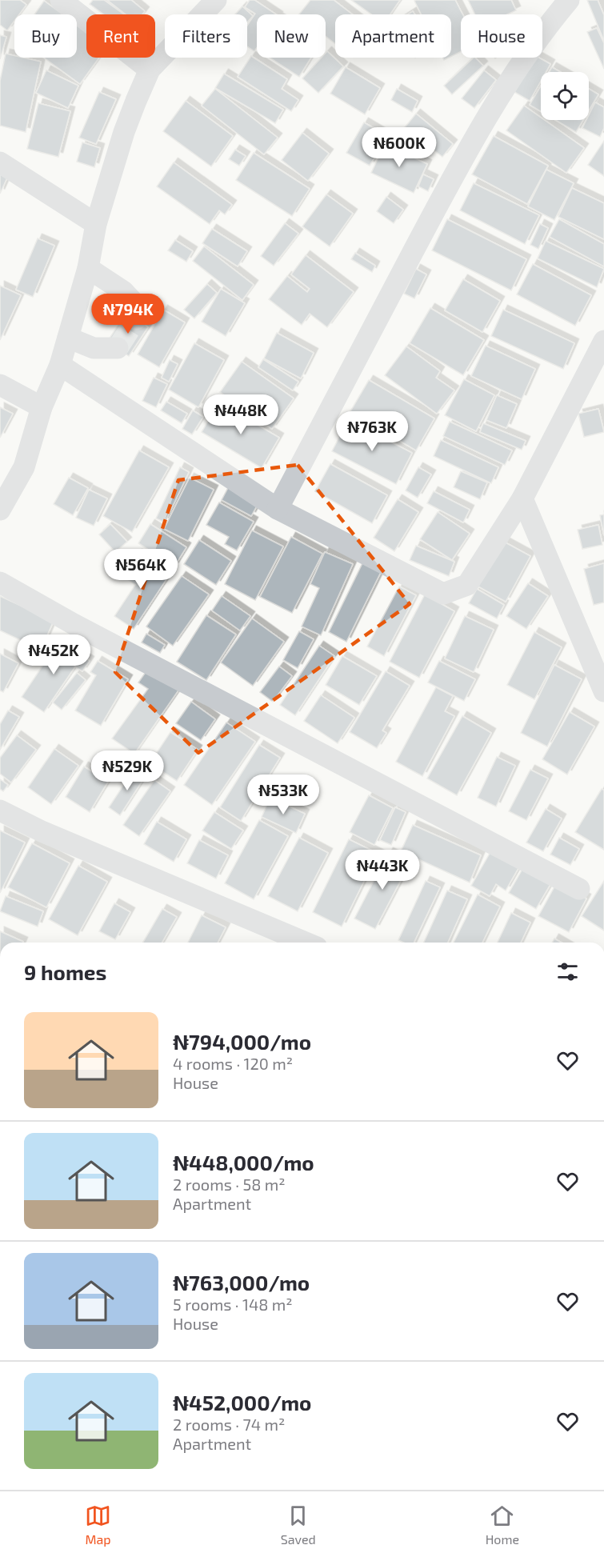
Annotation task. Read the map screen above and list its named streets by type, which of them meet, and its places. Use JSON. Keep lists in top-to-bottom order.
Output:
{
  "page": {
    "chip": [
      "Buy",
      "Rent",
      "Filters",
      "New",
      "Apartment",
      "House"
    ],
    "price": [
      "₦600K",
      "₦794K",
      "₦448K",
      "₦763K",
      "₦564K",
      "₦452K",
      "₦529K",
      "₦533K",
      "₦443K"
    ],
    "heading": "9 homes",
    "list": [
      {
        "name": "₦794,000/mo",
        "note": "4 rooms · 120 m² · House"
      },
      {
        "name": "₦448,000/mo",
        "note": "2 rooms · 58 m² · Apartment"
      },
      {
        "name": "₦763,000/mo",
        "note": "5 rooms · 148 m² · House"
      },
      {
        "name": "₦452,000/mo",
        "note": "2 rooms · 74 m² · Apartment"
      }
    ],
    "tabs": ["Map", "Saved", "Home"]
  }
}
